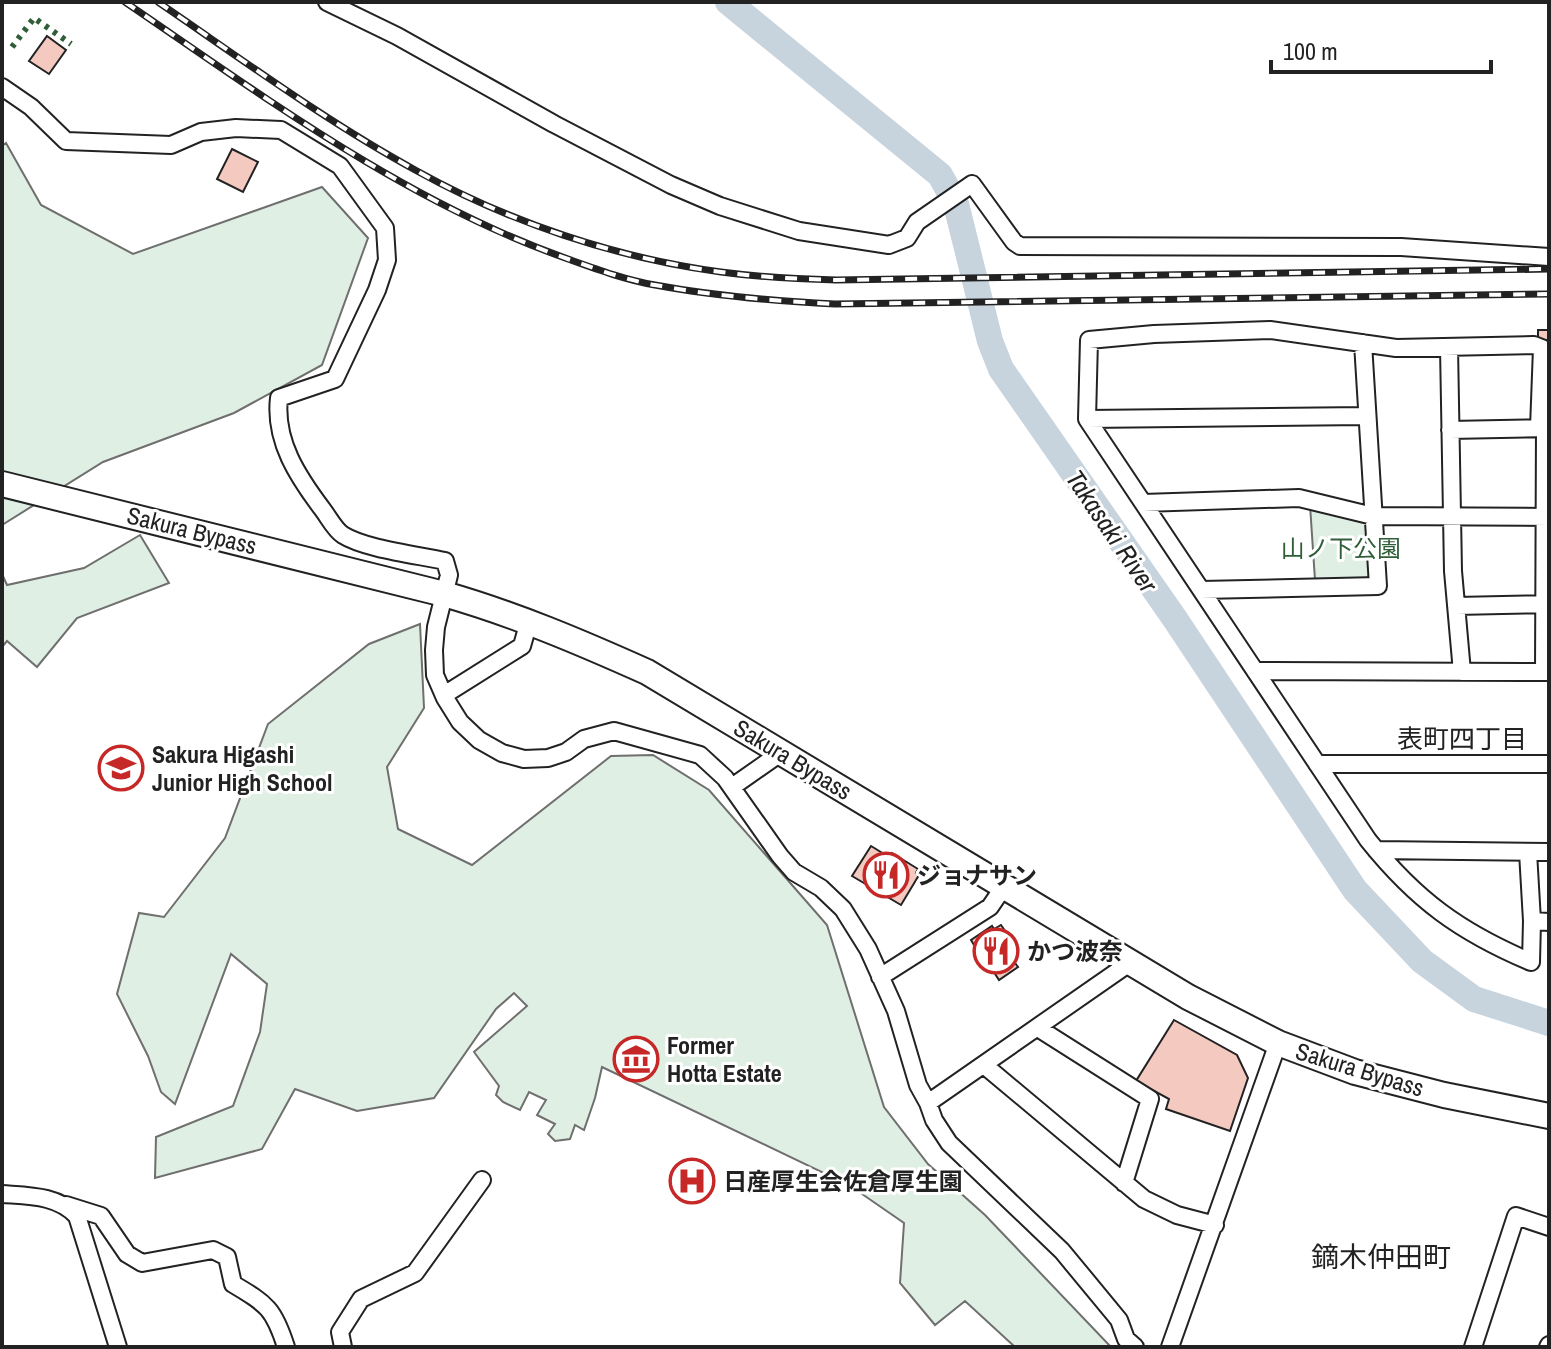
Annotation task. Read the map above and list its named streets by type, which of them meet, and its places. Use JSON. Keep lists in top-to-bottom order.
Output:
{
  "streets": {
    "highway": ["Sakura Bypass"]
  },
  "districts": ["表町四丁目", "鏑木仲田町"],
  "water": ["Takasaki River"],
  "parks": ["山ノ下公園"],
  "places": {
    "school or university": ["Sakura Higashi Junior High School"],
    "restaurant": ["ジョナサン", "かつ波奈"],
    "museum": ["Former Hotta Estate"],
    "hospital": ["日産厚生会佐倉厚生園"]
  },
  "scale_bar": "100 m"
}
